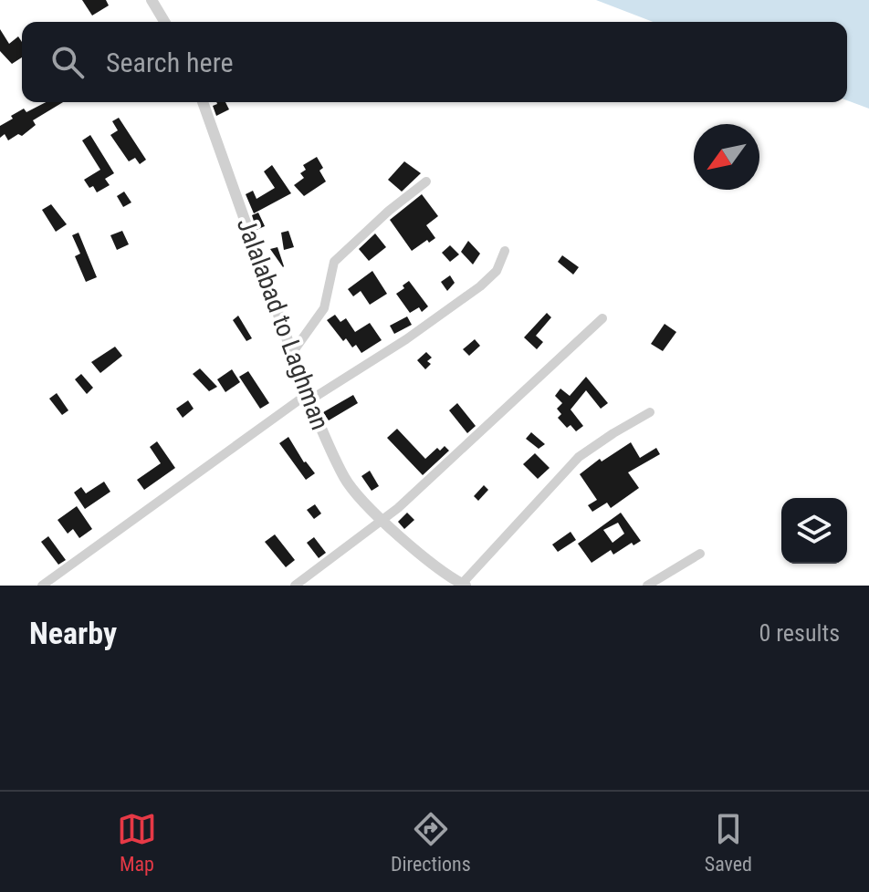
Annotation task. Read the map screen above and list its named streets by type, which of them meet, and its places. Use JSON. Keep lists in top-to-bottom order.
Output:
{
  "streets": {
    "street": ["Jalalabad to Laghman"]
  },
  "north": "bottom left",
  "page": {
    "search": "Search here",
    "heading": ["Nearby", "0 results"],
    "nav": ["Map", "Directions", "Saved"]
  }
}
